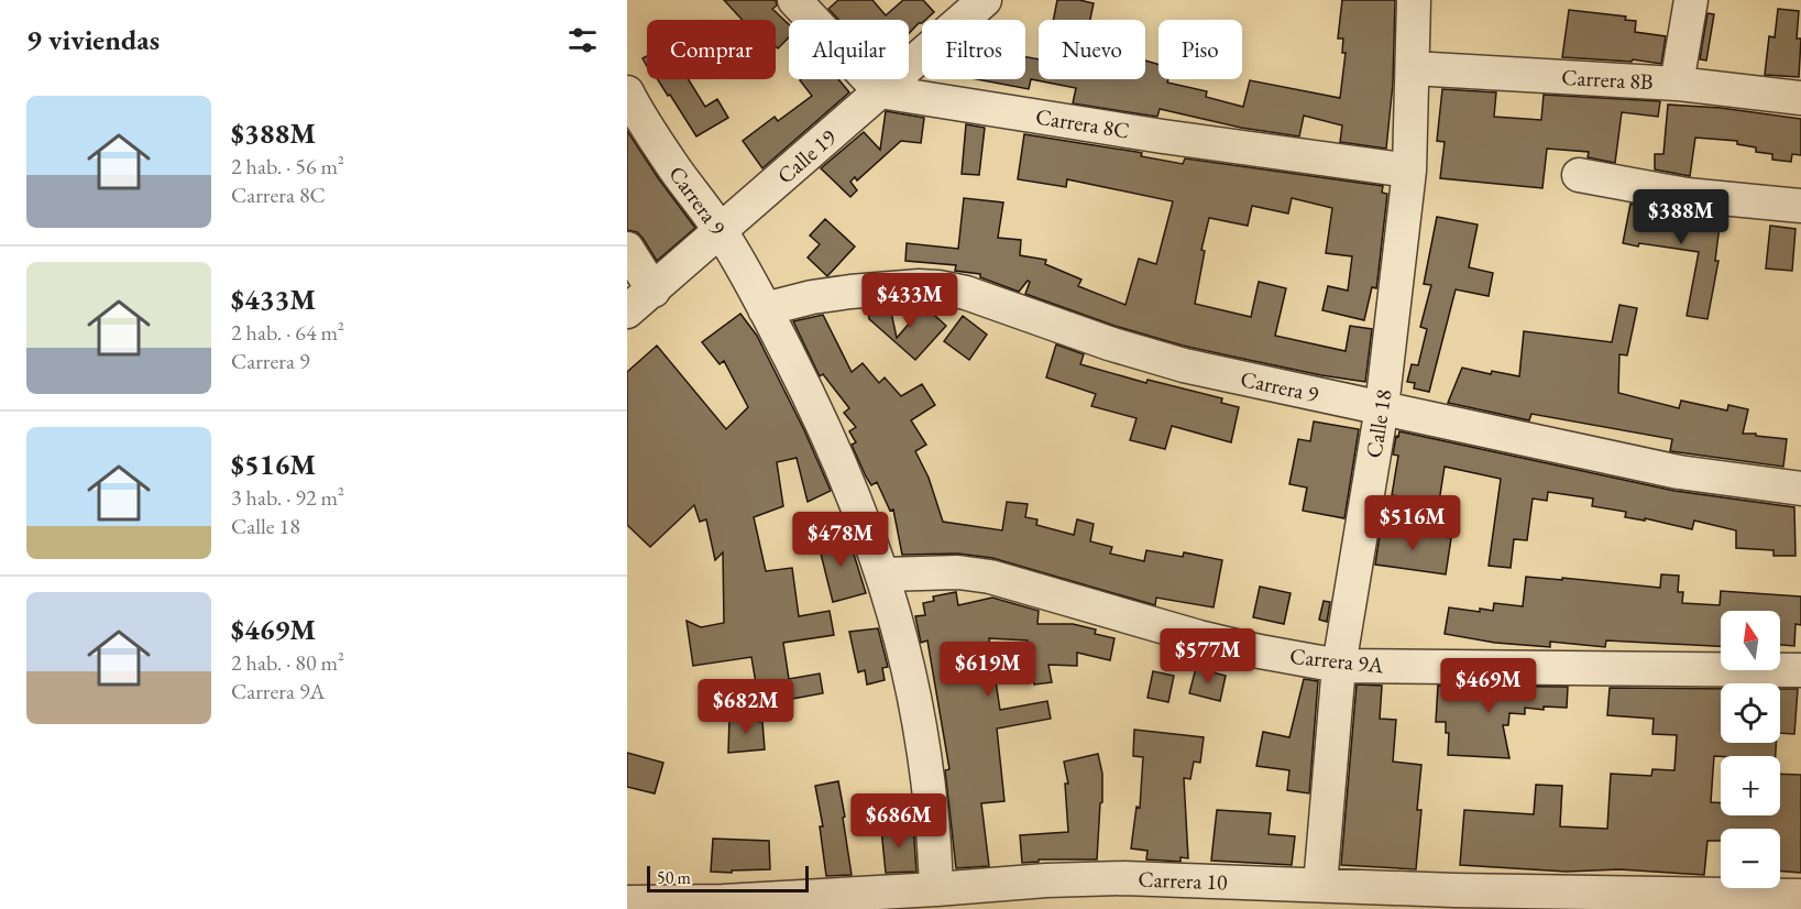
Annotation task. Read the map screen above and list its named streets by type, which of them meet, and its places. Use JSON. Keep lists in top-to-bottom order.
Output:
{
  "streets": {
    "street": [
      "Carrera 8B",
      "Carrera 8C",
      "Calle 19",
      "Carrera 9",
      "Calle 18",
      "Carrera 9A",
      "Carrera 10"
    ]
  },
  "crossings": [
    ["Carrera 8B", "Calle 18"],
    ["Carrera 8C", "Calle 19"],
    ["Carrera 8C", "Calle 18"],
    ["Calle 19", "Carrera 9"],
    ["Carrera 9", "Calle 18"],
    ["Carrera 9", "Carrera 9A"],
    ["Carrera 9", "Carrera 10"],
    ["Calle 18", "Carrera 9A"],
    ["Calle 18", "Carrera 10"]
  ],
  "scale_bar": "50 m",
  "north": "top",
  "page": {
    "heading": "9 viviendas",
    "chip": [
      "Comprar",
      "Alquilar",
      "Filtros",
      "Nuevo",
      "Piso"
    ],
    "list": [
      {
        "name": "$388M",
        "note": "2 hab. · 56 m² · Carrera 8C"
      },
      {
        "name": "$433M",
        "note": "2 hab. · 64 m² · Carrera 9"
      },
      {
        "name": "$516M",
        "note": "3 hab. · 92 m² · Calle 18"
      },
      {
        "name": "$469M",
        "note": "2 hab. · 80 m² · Carrera 9A"
      }
    ],
    "price": [
      "$388M",
      "$433M",
      "$516M",
      "$478M",
      "$577M",
      "$619M",
      "$469M",
      "$682M",
      "$686M"
    ],
    "map_buttons": ["+", "−"],
    "scale": "50 m"
  }
}
